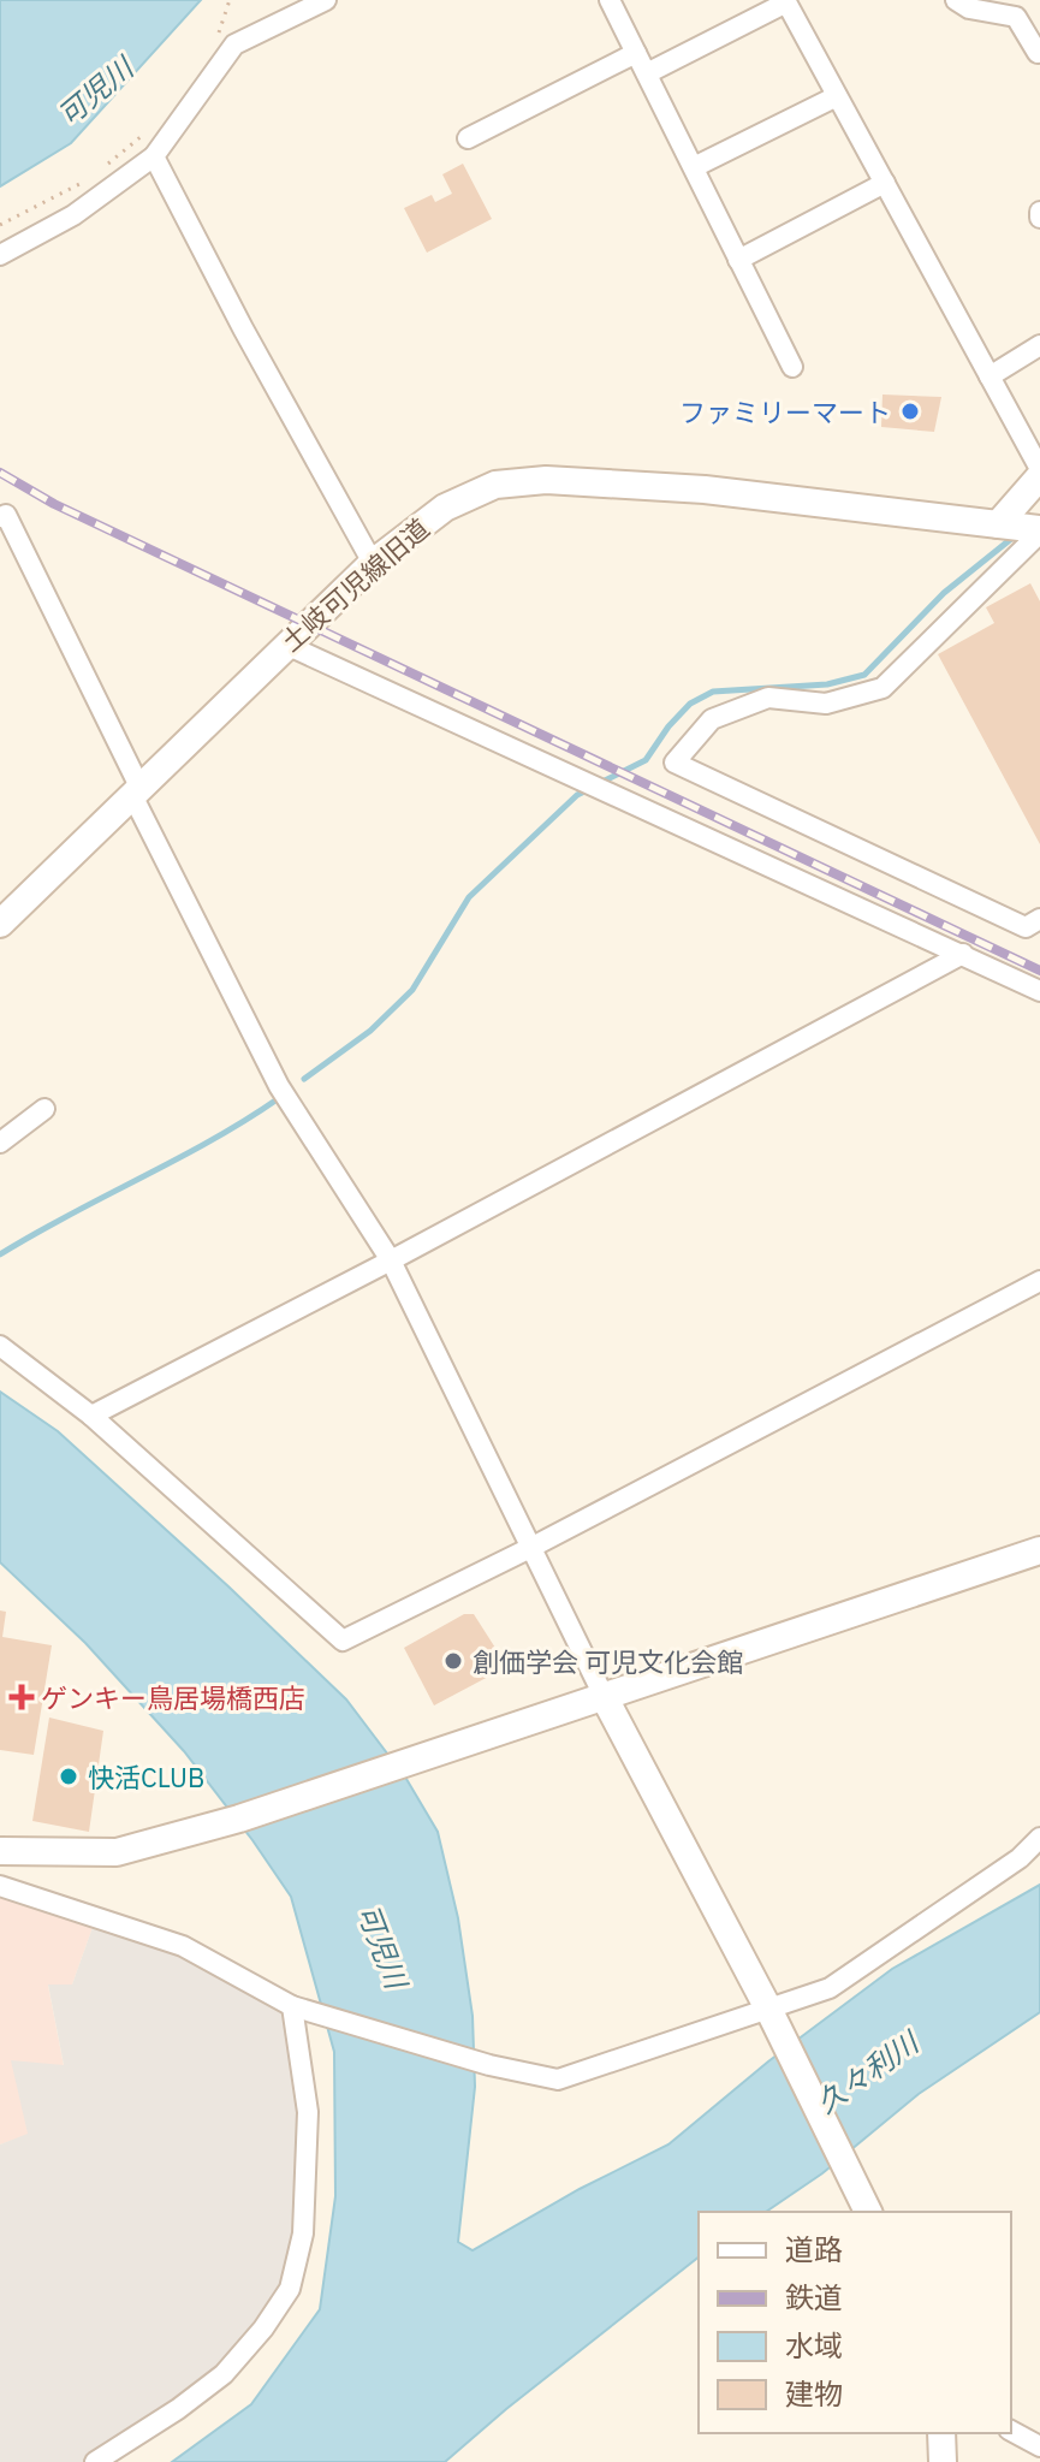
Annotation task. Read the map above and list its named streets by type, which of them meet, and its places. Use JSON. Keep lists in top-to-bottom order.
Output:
{
  "streets": {
    "street": ["土岐可児線旧道"]
  },
  "water": ["可児川", "久々利川"],
  "places": {
    "other": ["ファミリーマート", "創価学会 可児文化会館", "快活CLUB"],
    "health": ["ゲンキー鳥居場橋西店"]
  },
  "legend": [
    "道路",
    "鉄道",
    "水域",
    "建物"
  ]
}
